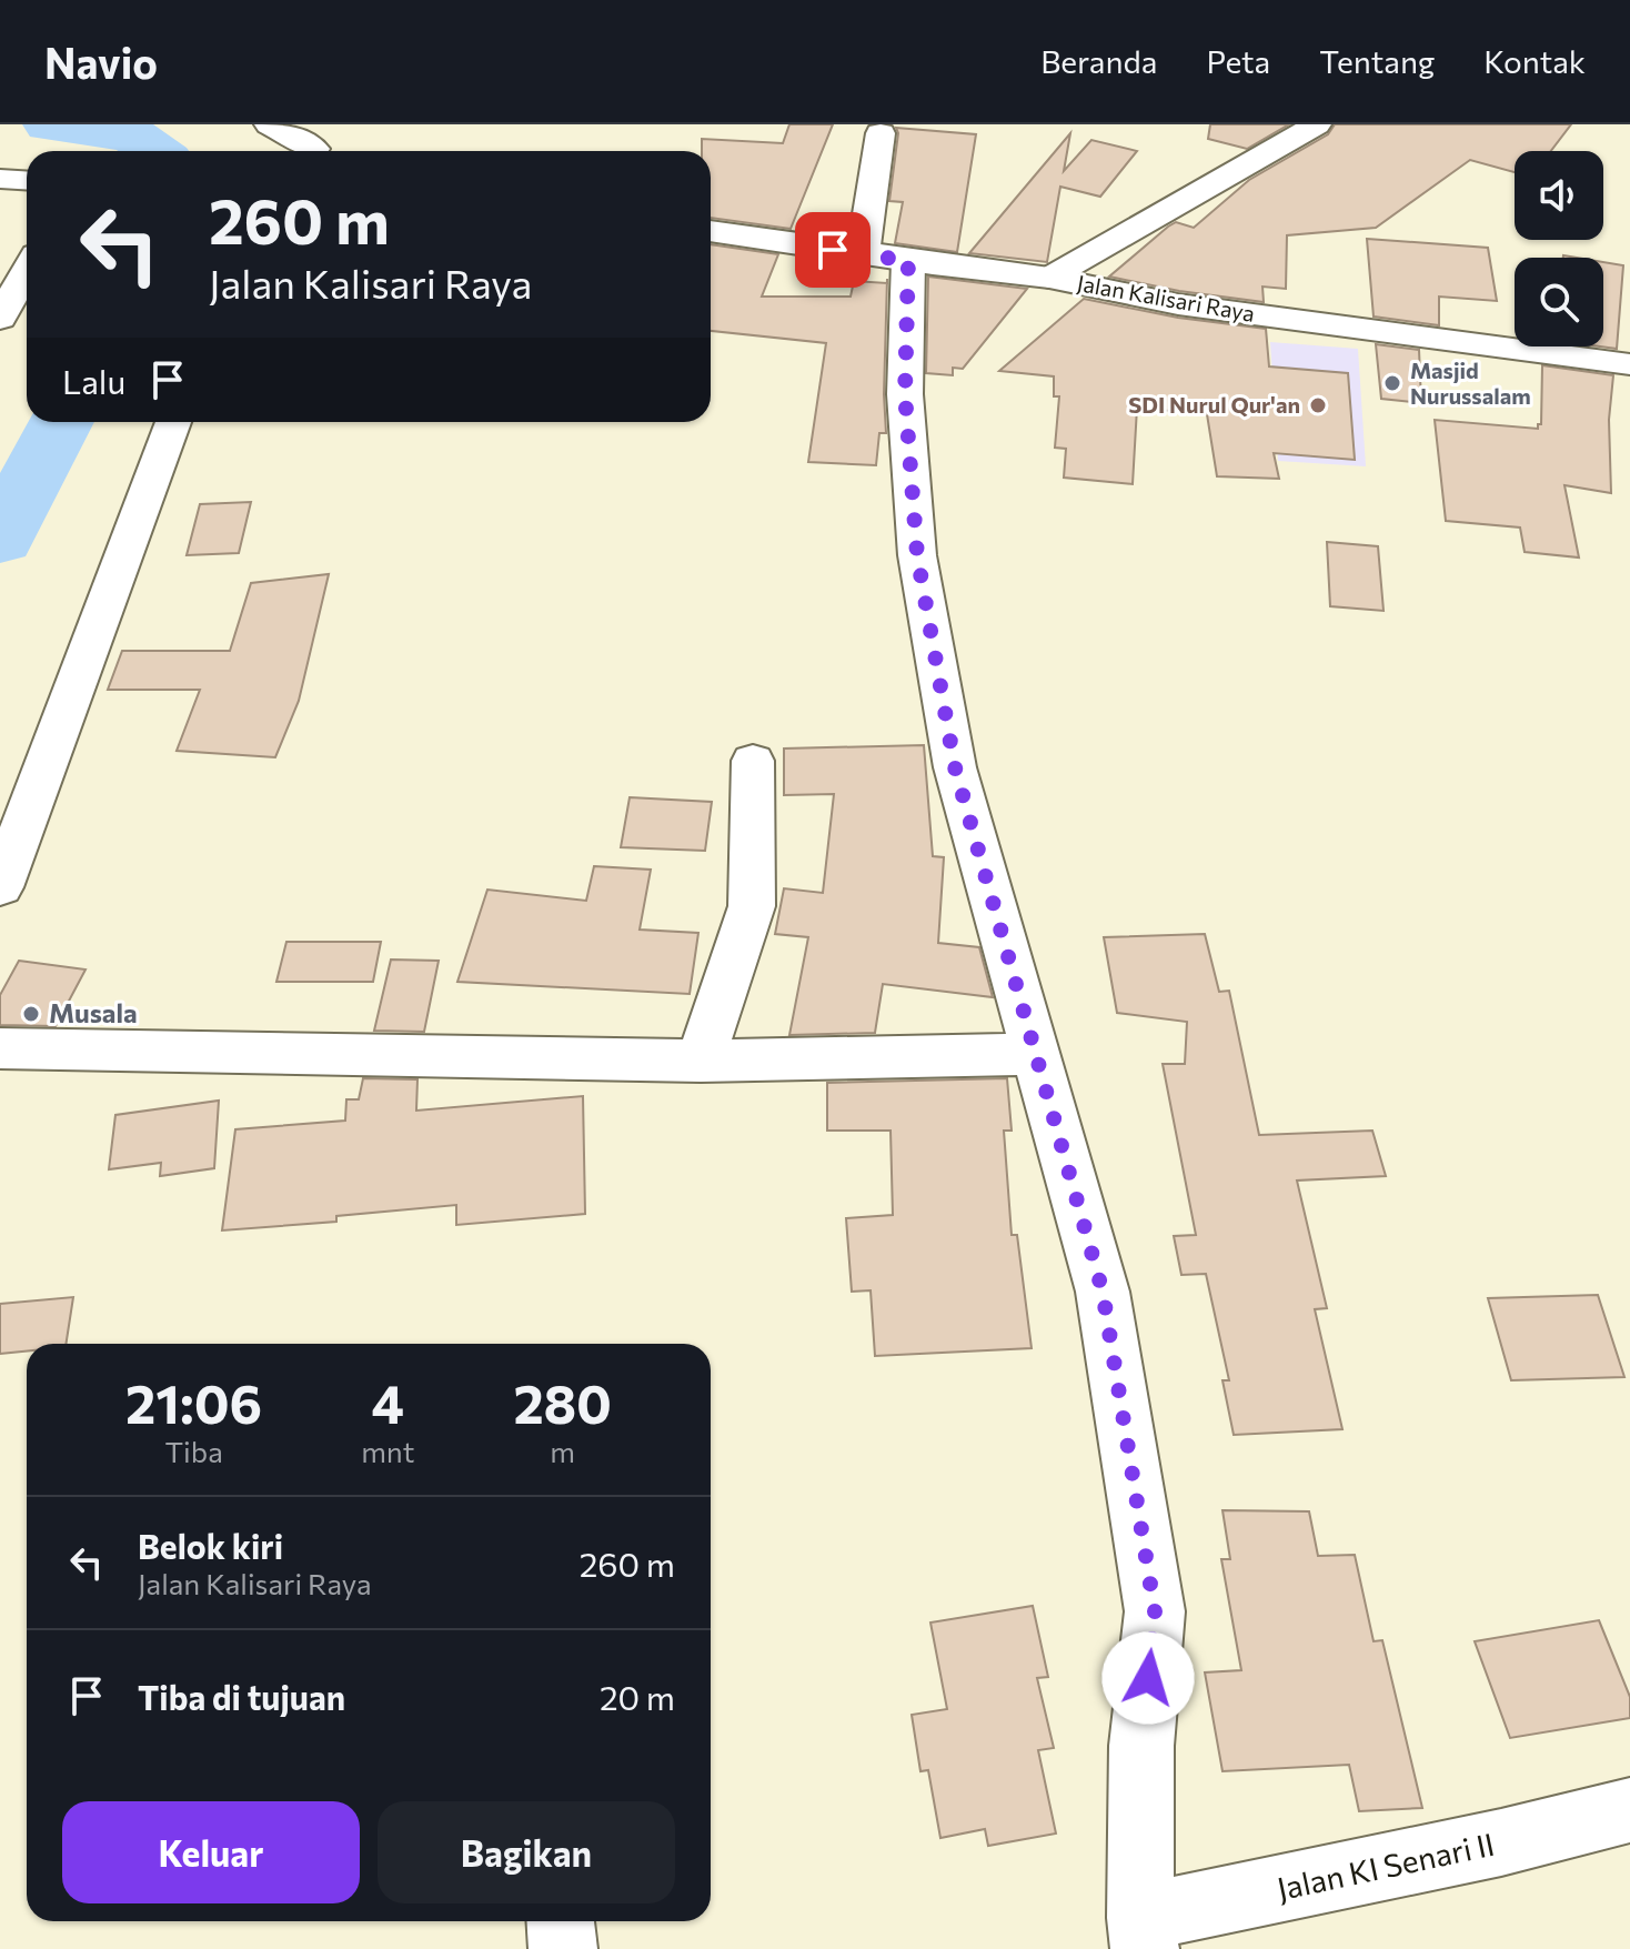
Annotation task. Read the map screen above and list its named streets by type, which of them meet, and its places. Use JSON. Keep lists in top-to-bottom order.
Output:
{
  "streets": {
    "street": ["Jalan Kalisari Raya", "Jalan KI Senari II"]
  },
  "places": ["Masjid Nurussalam", "SDI Nurul Qur'an", "Musala"],
  "page": {
    "header": "Navio",
    "nav": [
      "Beranda",
      "Peta",
      "Tentang",
      "Kontak"
    ],
    "turn": ["260 m", "Jalan Kalisari Raya"],
    "then": "Lalu",
    "eta": [
      "21:06",
      "Tiba",
      "4",
      "mnt",
      "280",
      "m"
    ],
    "list": [
      {
        "name": "Belok kiri",
        "note": "Jalan Kalisari Raya",
        "value": "260 m"
      },
      {
        "name": "Tiba di tujuan",
        "value": "20 m"
      }
    ],
    "buttons": ["Keluar", "Bagikan"]
  }
}
